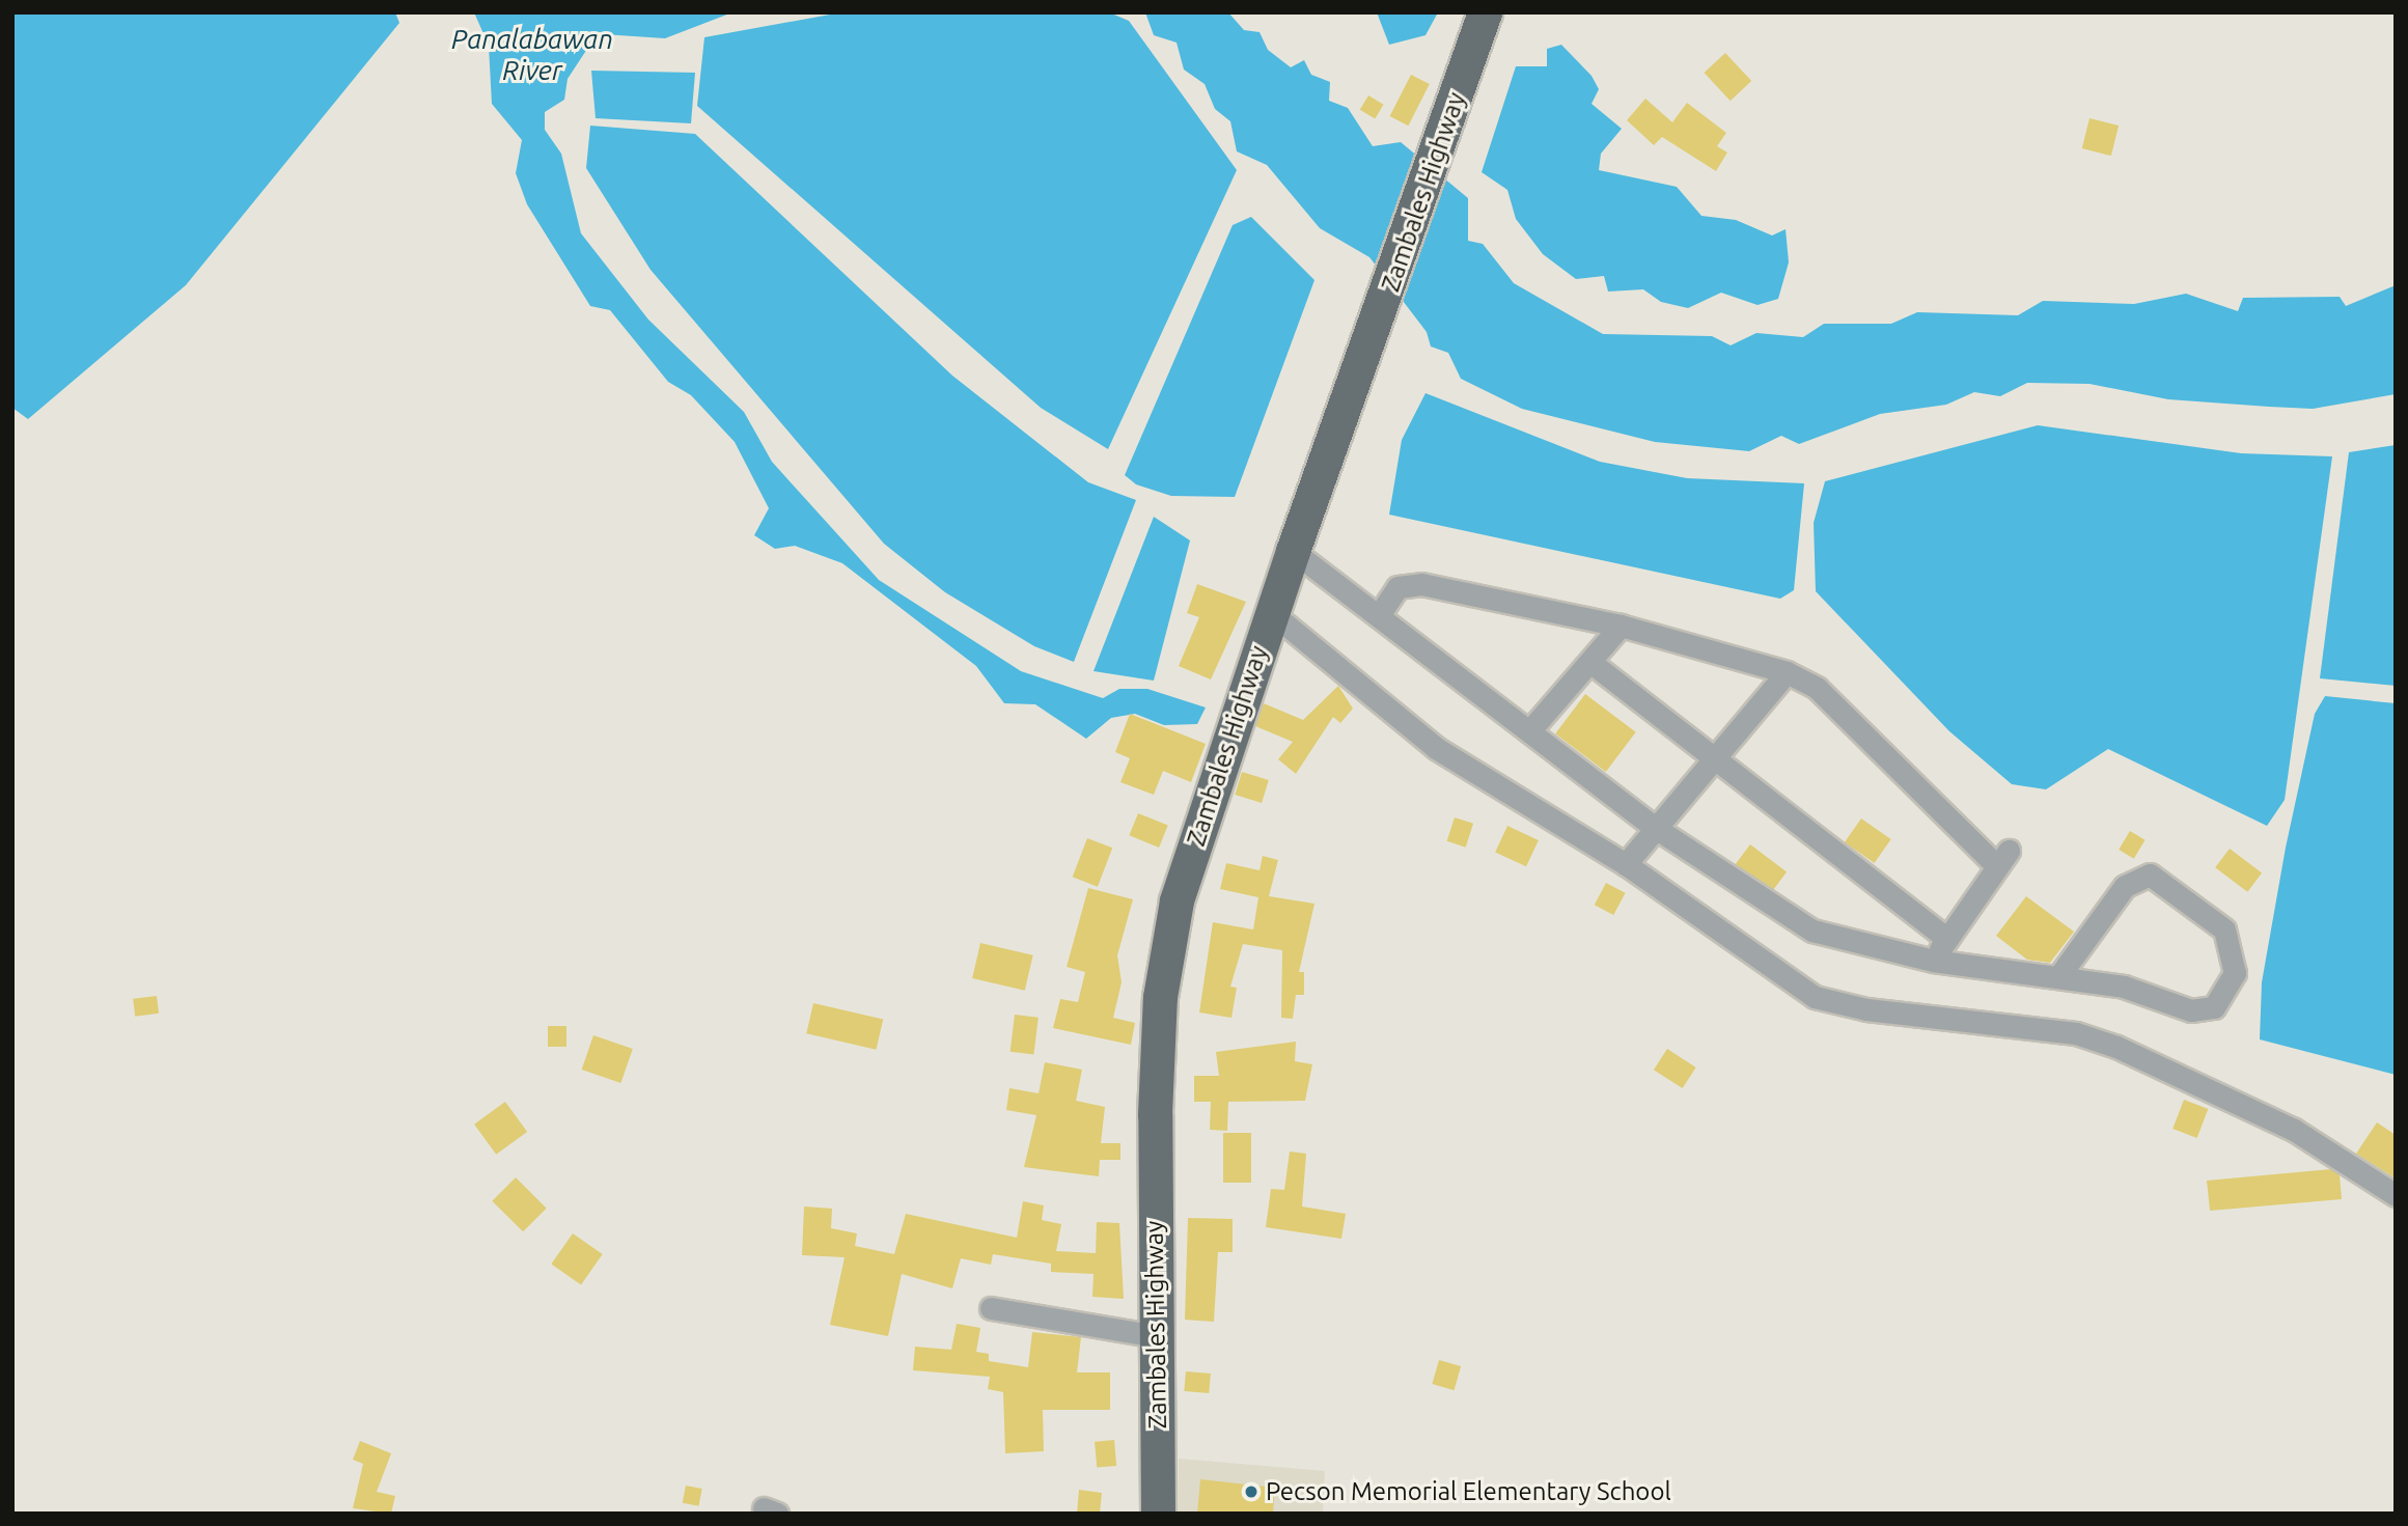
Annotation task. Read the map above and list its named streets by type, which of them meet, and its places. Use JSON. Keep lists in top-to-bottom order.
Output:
{
  "streets": {
    "main road": ["Zambales Highway"]
  },
  "water": ["Panalabawan River"],
  "places": ["Pecson Memorial Elementary School"]
}
